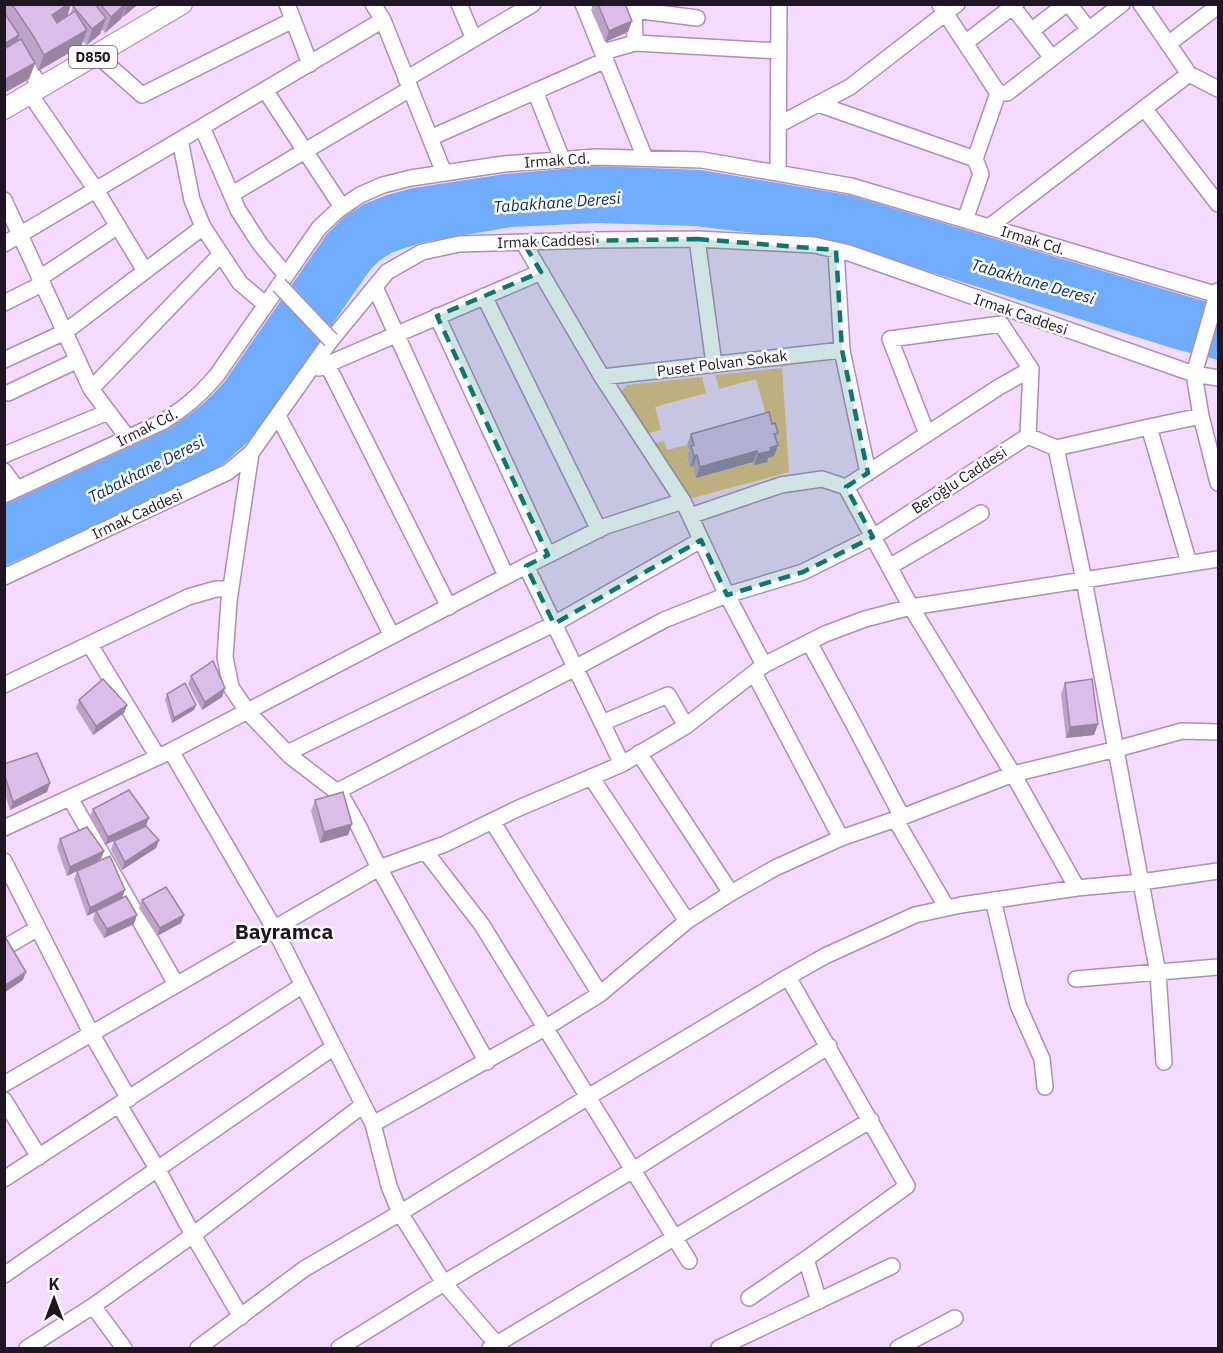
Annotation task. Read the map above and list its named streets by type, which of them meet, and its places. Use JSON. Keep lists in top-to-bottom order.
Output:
{
  "streets": {
    "main road": ["D850"],
    "street": [
      "Irmak Cd.",
      "Irmak Caddesi",
      "Puset Polvan Sokak",
      "Beroğlu Caddesi"
    ]
  },
  "districts": ["Bayramca"],
  "water": ["Tabakhane Deresi"],
  "north": "top"
}
